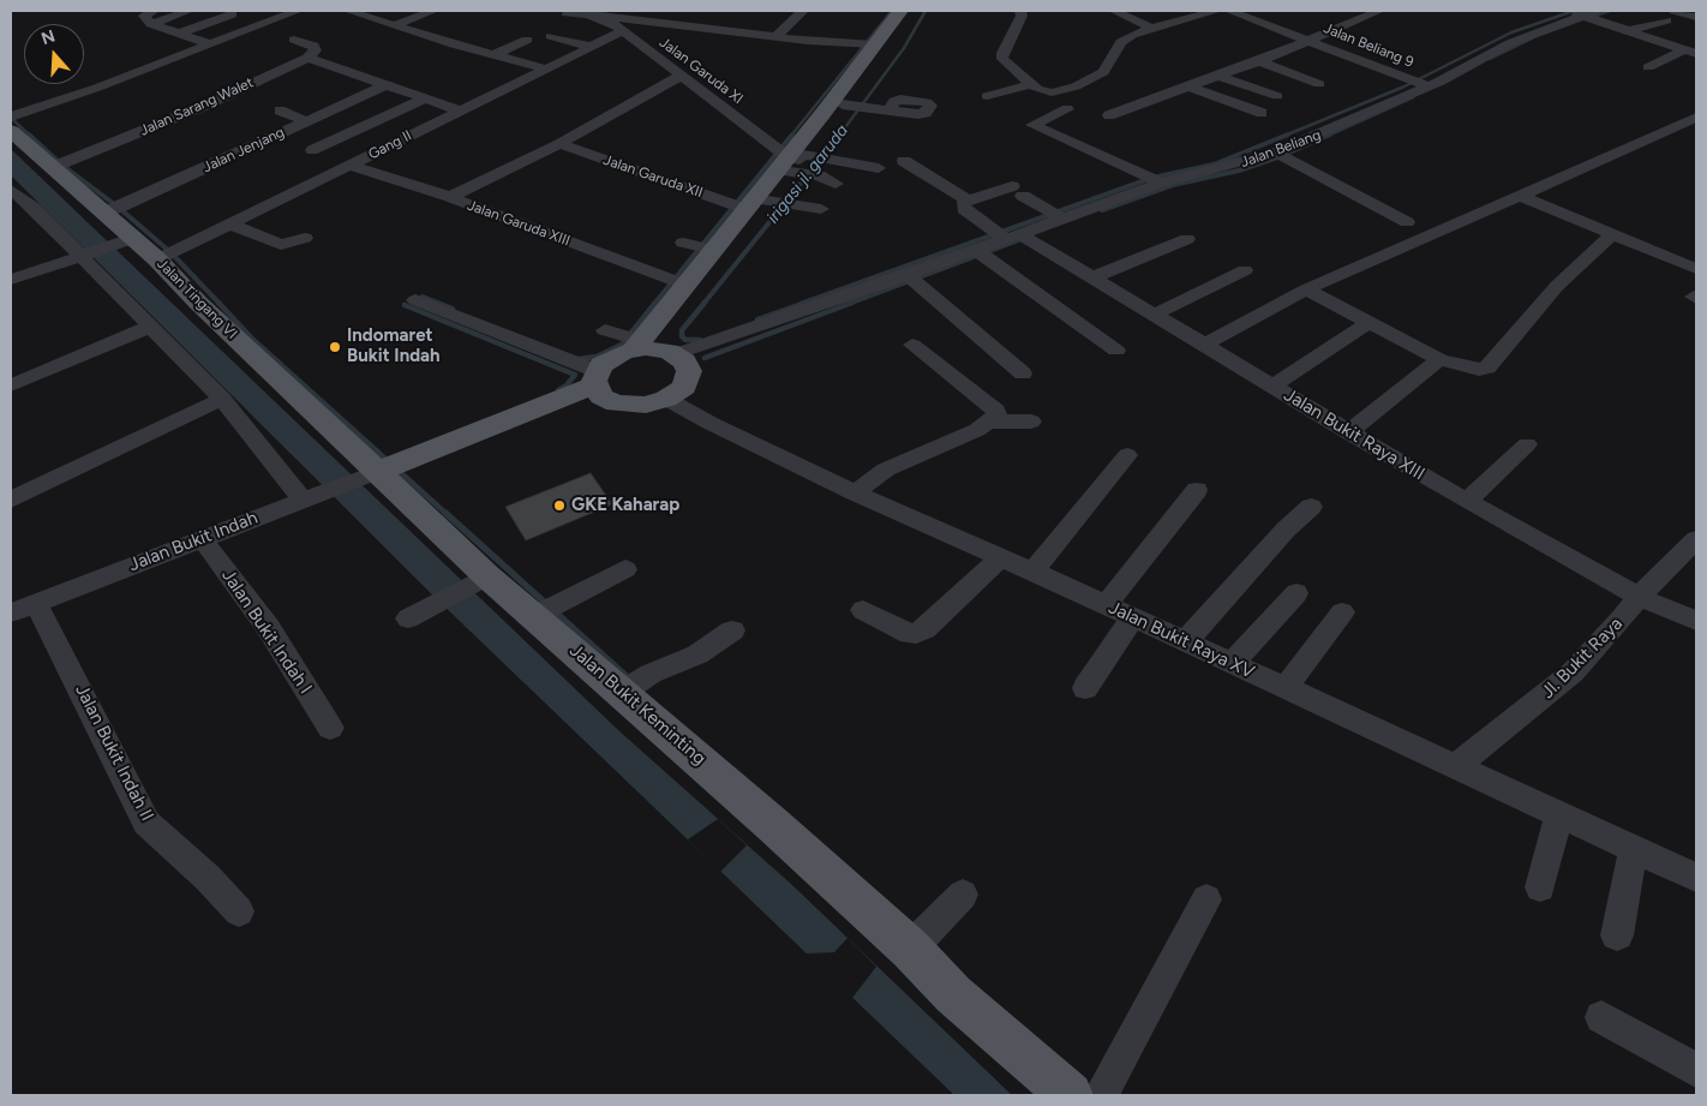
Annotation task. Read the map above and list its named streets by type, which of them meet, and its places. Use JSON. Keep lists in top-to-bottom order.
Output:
{
  "streets": {
    "main road": ["Jalan Tingang VI", "Jalan Bukit Keminting"],
    "street": [
      "Jalan Beliang 9",
      "Jalan Garuda XI",
      "Jalan Sarang Walet",
      "Gang II",
      "Jalan Beliang",
      "Jalan Jenjang",
      "Jalan Garuda XII",
      "Jalan Garuda XIII",
      "Jalan Bukit Raya XIII",
      "Jalan Bukit Indah",
      "Jalan Bukit Indah I",
      "Jalan Bukit Raya XV",
      "Jl. Bukit Raya",
      "Jalan Bukit Indah II"
    ]
  },
  "crossings": [
    ["Jalan Beliang 9", "Jalan Beliang"],
    ["Jalan Garuda XI", "Gang II"],
    ["Jalan Sarang Walet", "Jalan Tingang VI"],
    ["Gang II", "Jalan Garuda XIII"],
    ["Gang II", "Jalan Tingang VI"],
    ["Jalan Beliang", "Jalan Bukit Raya XIII"],
    ["Jalan Beliang", "Jalan Bukit Raya XV"],
    ["Jalan Jenjang", "Jalan Tingang VI"],
    ["Jalan Tingang VI", "Jalan Bukit Indah"],
    ["Jalan Tingang VI", "Jalan Bukit Keminting"],
    ["Jalan Bukit Raya XIII", "Jl. Bukit Raya"],
    ["Jalan Bukit Indah", "Jalan Bukit Indah I"],
    ["Jalan Bukit Indah", "Jalan Bukit Keminting"],
    ["Jalan Bukit Indah", "Jalan Bukit Indah II"],
    ["Jalan Bukit Raya XV", "Jl. Bukit Raya"]
  ],
  "water": ["irigasi jl. garuda"],
  "places": ["Indomaret Bukit Indah", "GKE Kaharap"],
  "north": "top"
}
